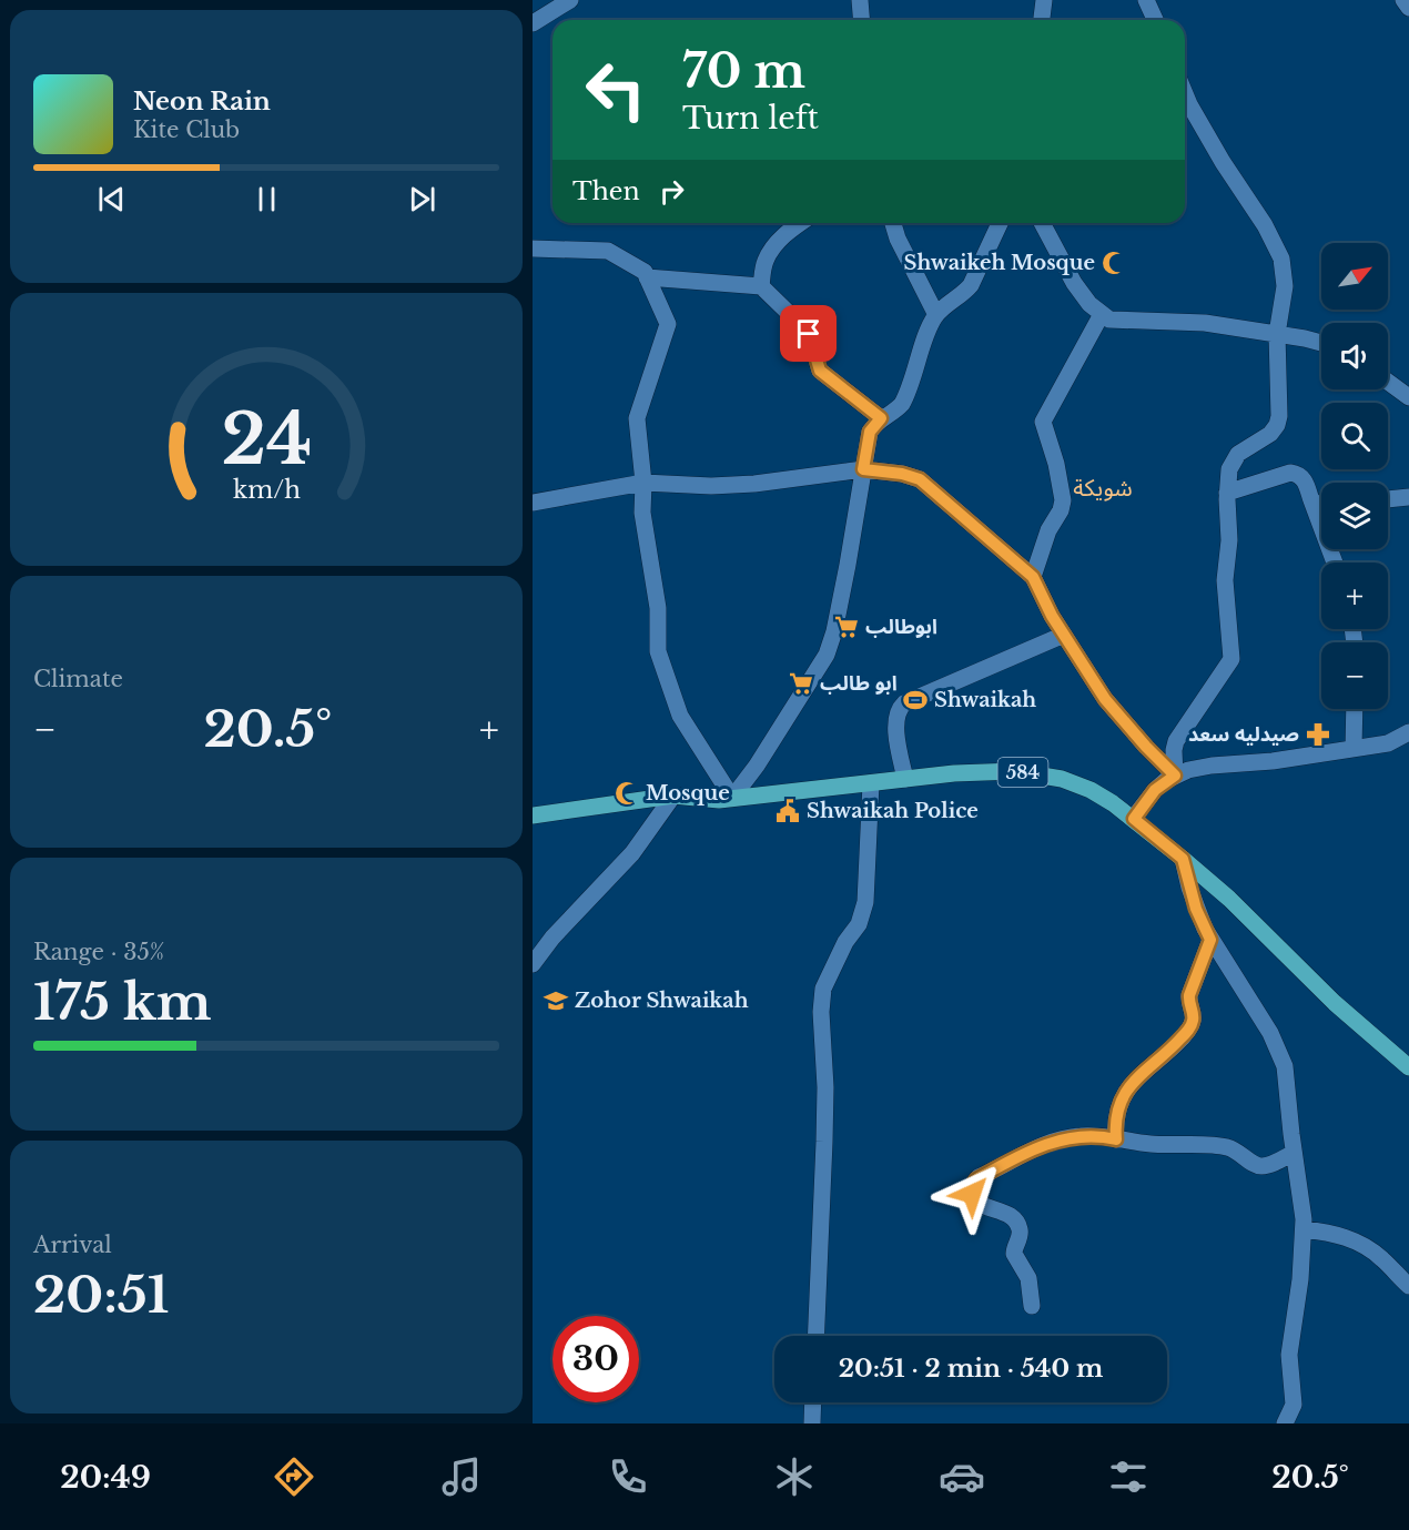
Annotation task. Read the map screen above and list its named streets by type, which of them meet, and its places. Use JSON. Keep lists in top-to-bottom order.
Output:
{
  "streets": {
    "main road": ["584"]
  },
  "districts": ["شويكة"],
  "places": {
    "mosque": ["Shwaikeh Mosque", "Mosque"],
    "supermarket": ["ابوطالب", "ابو طالب"],
    "sports": ["Shwaikah"],
    "pharmacy": ["صيدليه سعد"],
    "public building": ["Shwaikah Police"],
    "school or university": ["Zohor Shwaikah"]
  },
  "north": "top right",
  "page": {
    "turn": ["70 m", "Turn left"],
    "song": ["Neon Rain", "Kite Club"],
    "then": "Then",
    "map_buttons": ["+", "−"],
    "tile": [
      "Climate",
      ["Range · 35%", "175 km"],
      ["Arrival", "20:51"]
    ],
    "heat": ["−", "20.5°", "+"],
    "limit": "30",
    "trip": "20:51 · 2 min · 540 m",
    "tabs": ["20:49", "20.5°"],
    "gauge": ["24", "km/h"]
  }
}
